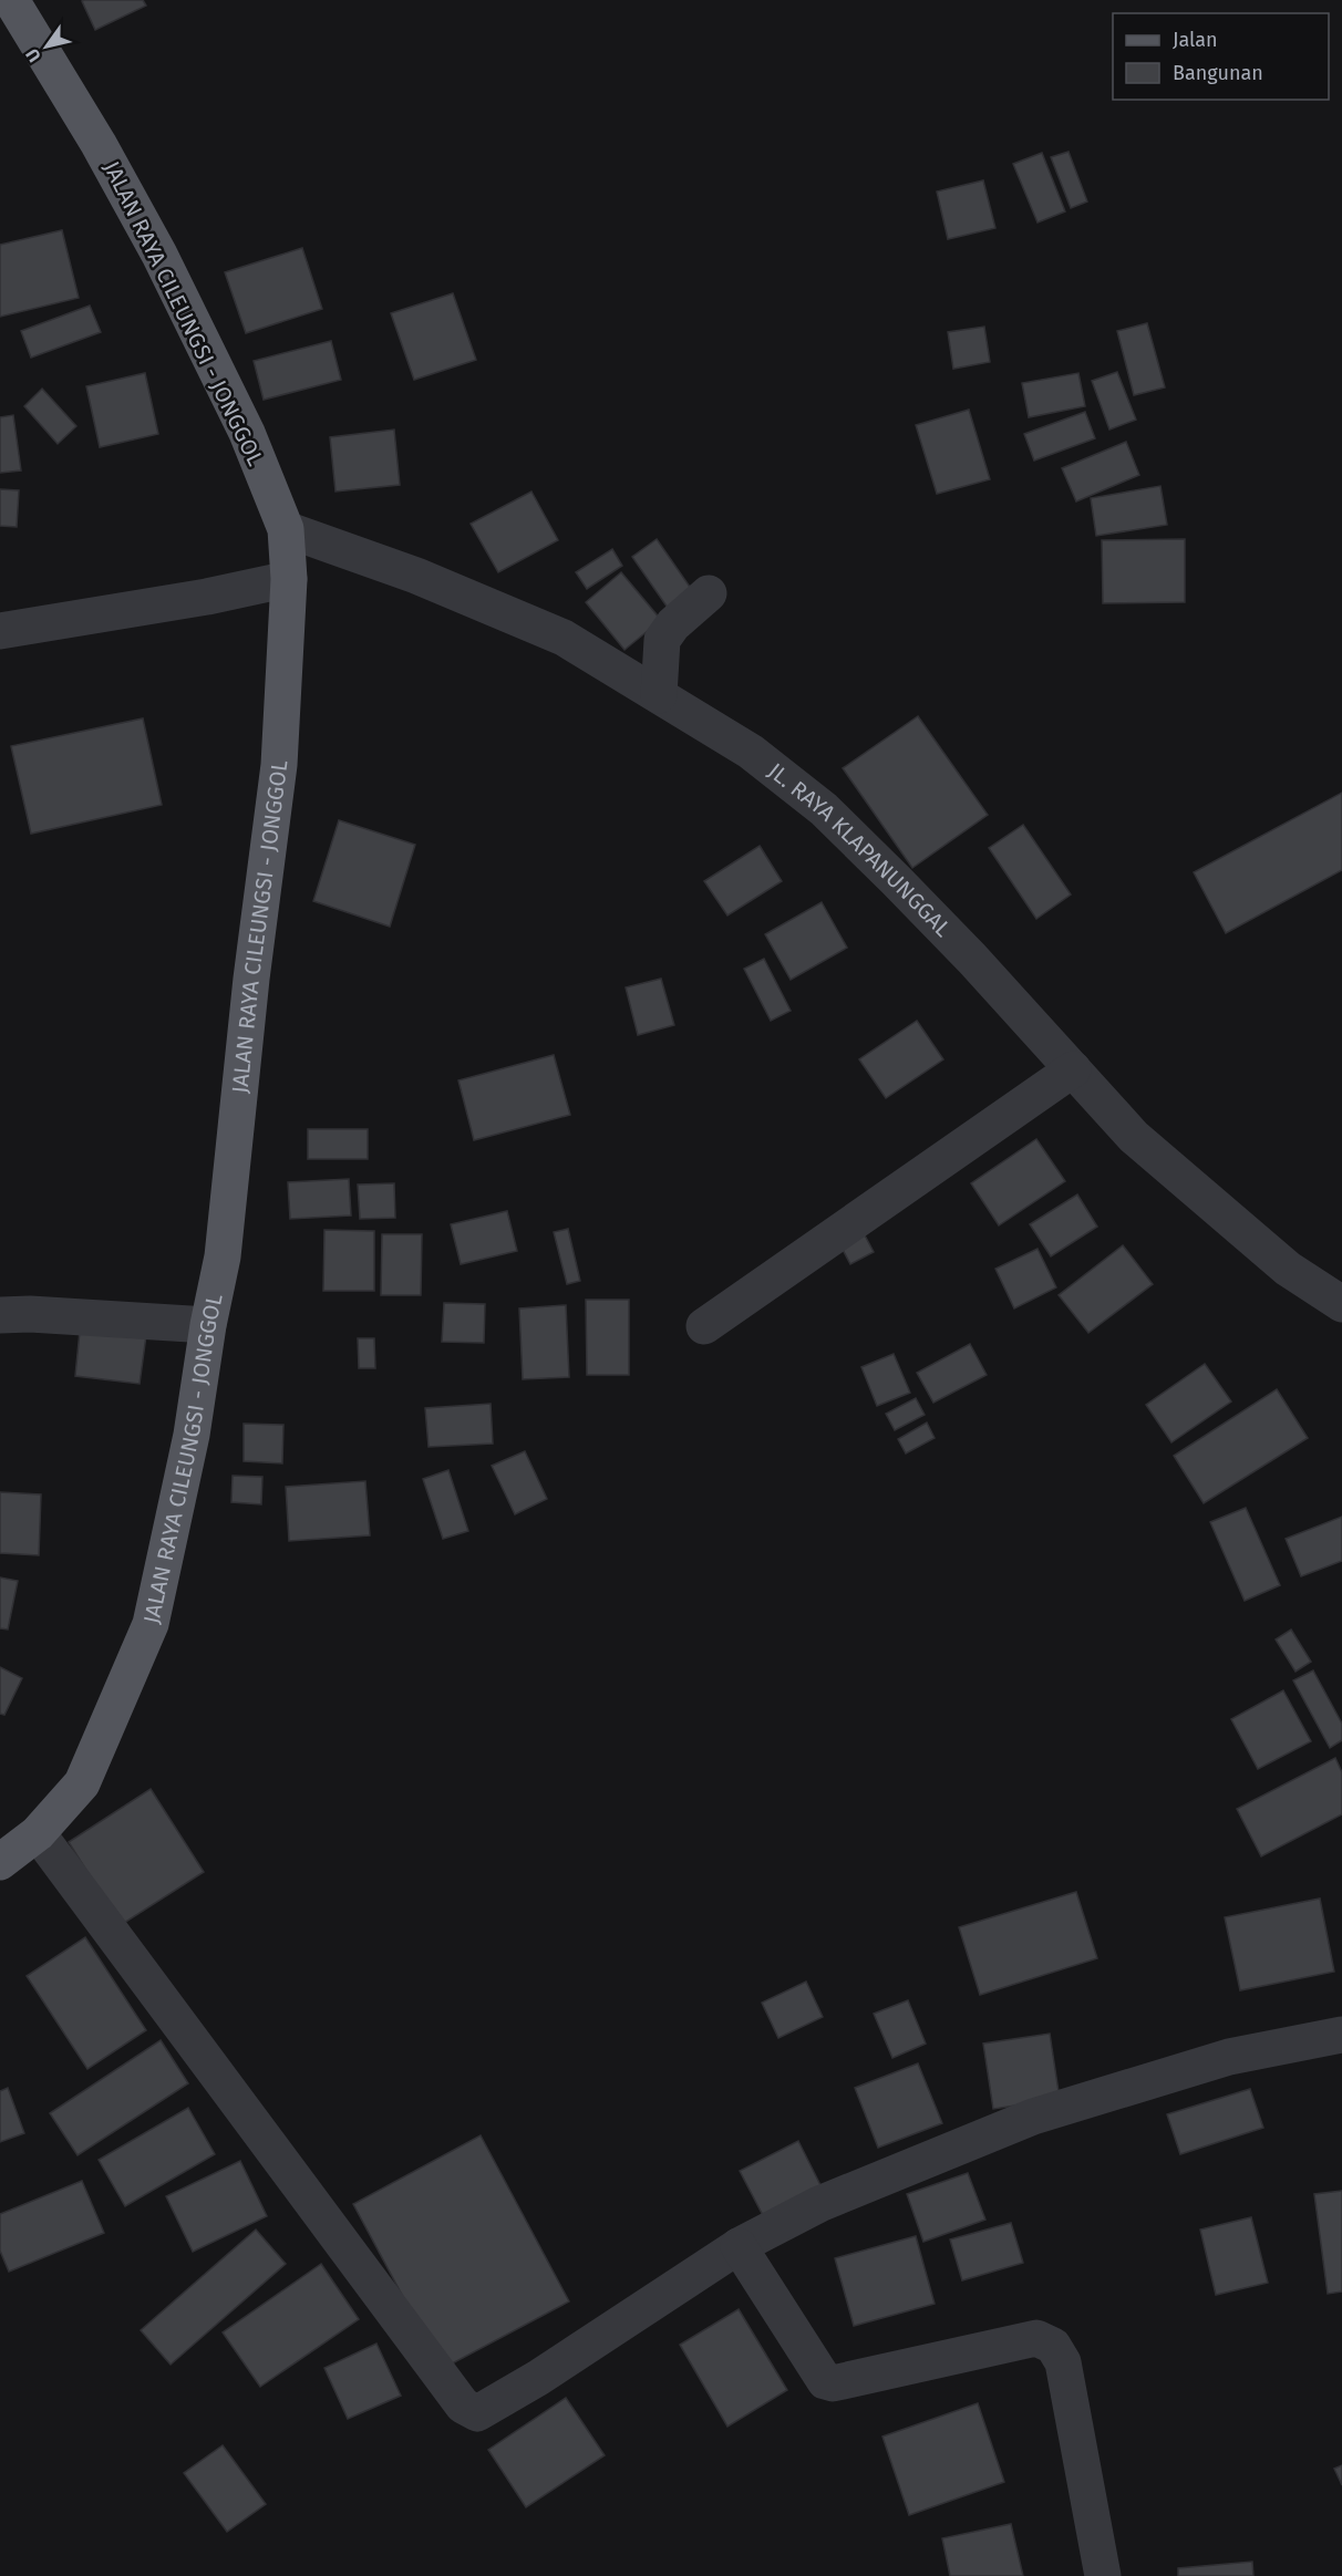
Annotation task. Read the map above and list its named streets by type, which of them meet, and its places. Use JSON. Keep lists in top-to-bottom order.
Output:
{
  "streets": {
    "main road": ["JALAN RAYA CILEUNGSI - JONGGOL"],
    "street": ["JL. RAYA KLAPANUNGGAL"]
  },
  "crossings": [
    ["JALAN RAYA CILEUNGSI - JONGGOL", "JL. RAYA KLAPANUNGGAL"]
  ],
  "legend": ["Jalan", "Bangunan"],
  "north": "bottom left"
}
